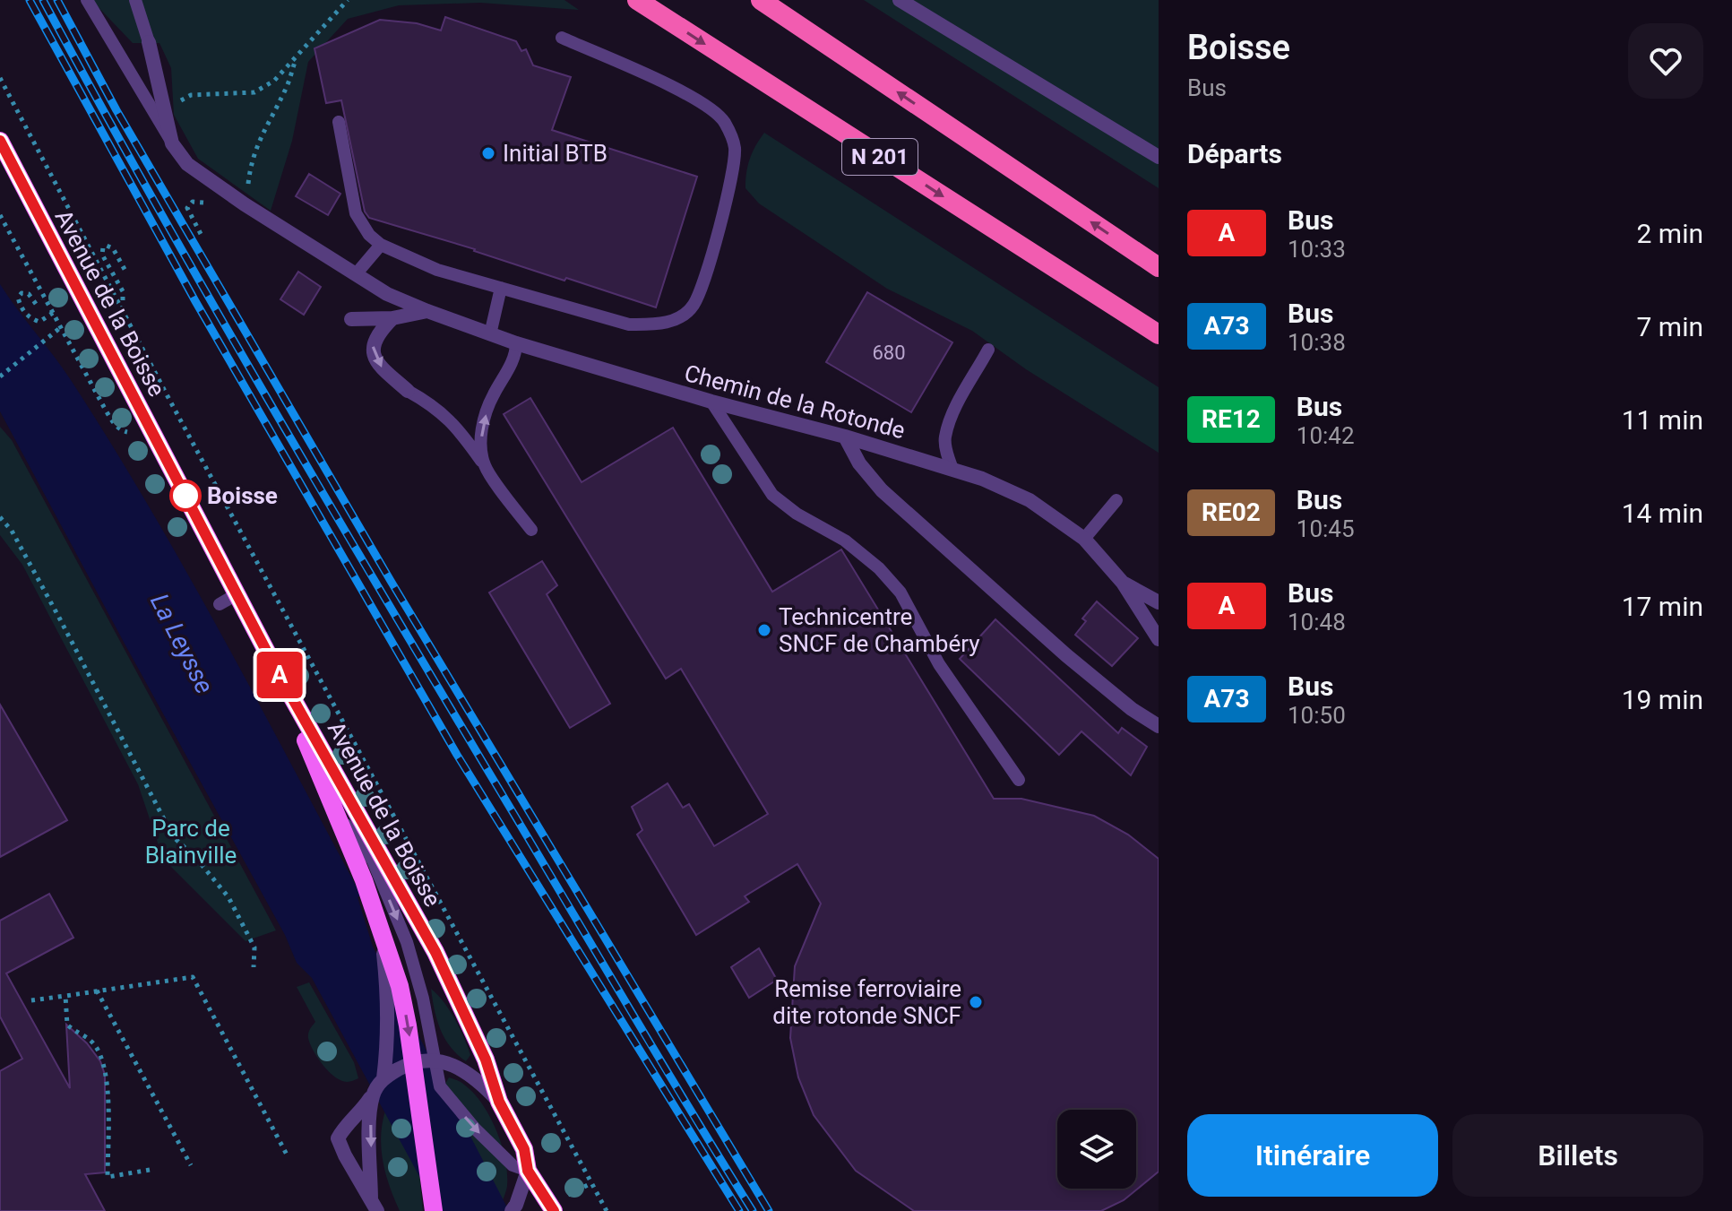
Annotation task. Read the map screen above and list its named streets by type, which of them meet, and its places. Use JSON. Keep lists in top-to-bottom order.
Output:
{
  "streets": {
    "highway": ["N 201"],
    "main road": ["Avenue de la Boisse"],
    "street": ["Chemin de la Rotonde"]
  },
  "water": ["La Leysse"],
  "parks": ["Parc de Blainville"],
  "places": [
    "Initial BTB",
    "Boisse",
    "Technicentre SNCF de Chambéry",
    "Remise ferroviaire dite rotonde SNCF"
  ],
  "lines": ["bus line A"],
  "house_numbers": ["680"],
  "page": {
    "on_map": "A",
    "heading": [
      ["Boisse", "Bus"],
      "Départs"
    ],
    "list": [
      {
        "mark": "A",
        "name": "Bus",
        "note": "10:33",
        "value": "2 min"
      },
      {
        "mark": "A73",
        "name": "Bus",
        "note": "10:38",
        "value": "7 min"
      },
      {
        "mark": "RE12",
        "name": "Bus",
        "note": "10:42",
        "value": "11 min"
      },
      {
        "mark": "RE02",
        "name": "Bus",
        "note": "10:45",
        "value": "14 min"
      },
      {
        "mark": "A",
        "name": "Bus",
        "note": "10:48",
        "value": "17 min"
      },
      {
        "mark": "A73",
        "name": "Bus",
        "note": "10:50",
        "value": "19 min"
      }
    ],
    "buttons": ["Itinéraire", "Billets"]
  }
}
